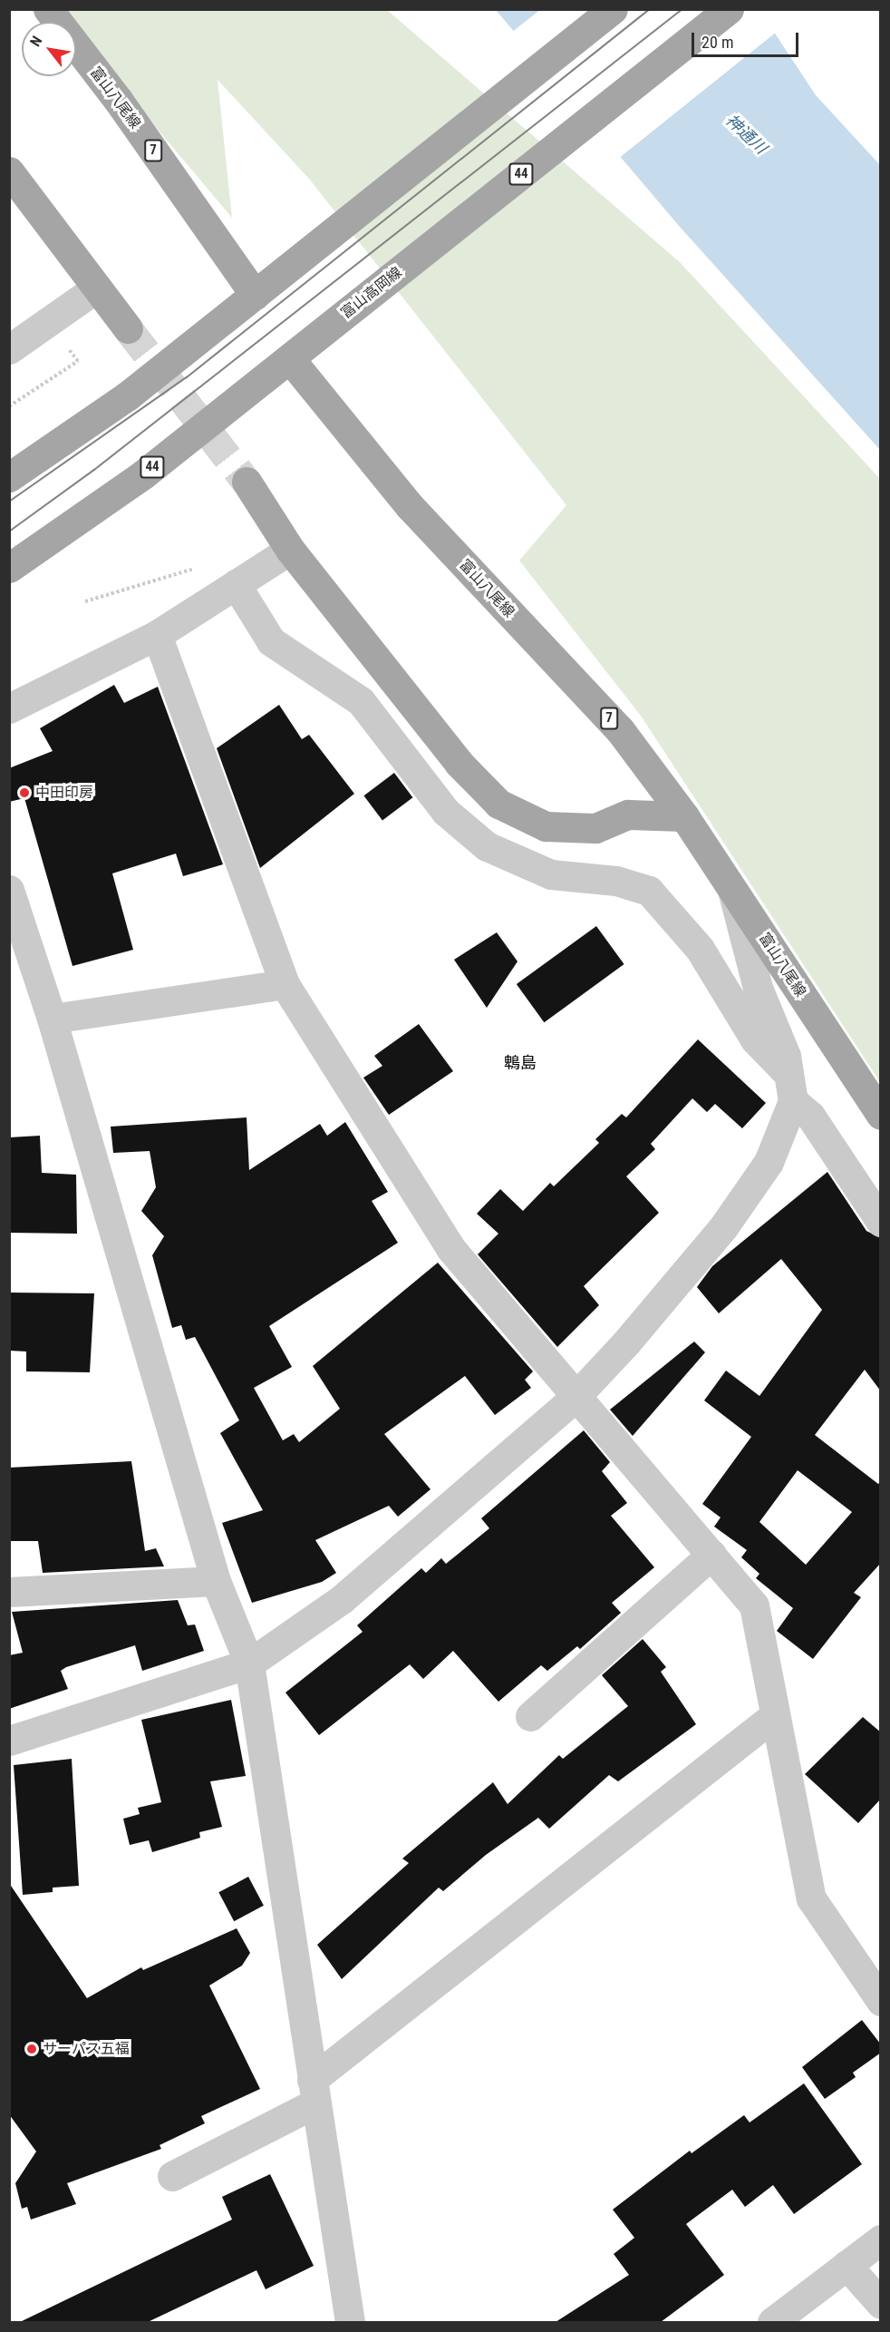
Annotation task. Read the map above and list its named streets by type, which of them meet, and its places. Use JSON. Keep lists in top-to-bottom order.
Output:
{
  "streets": {
    "main road": [
      "富山八尾線",
      "7",
      "44",
      "富山高岡線"
    ]
  },
  "crossings": [
    ["富山八尾線", "富山高岡線"]
  ],
  "districts": ["鵯島"],
  "water": ["神通川"],
  "places": ["中田印房", "サーパス五福"],
  "scale_bar": "20 m",
  "north": "top left"
}
